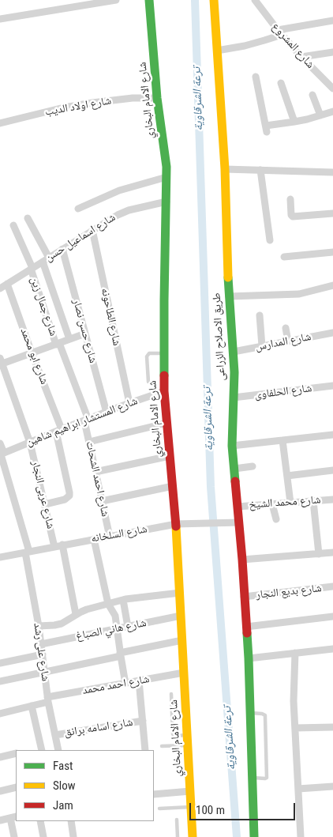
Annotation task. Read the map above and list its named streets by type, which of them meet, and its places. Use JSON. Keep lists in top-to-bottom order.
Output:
{
  "streets": {
    "street": [
      "شارع المشروع",
      "شارع الامام البخاري",
      "شارع اولاد الديب",
      "شارع اسماعيل حسن",
      "شارع جمال زين",
      "شارع الطاحونه",
      "شارع حسن نصار",
      "طريق الاصلاح الزراعى",
      "شارع المدارس",
      "شارع ابو محمد",
      "شارع الحلفاوى",
      "شارع المستشار ابراهيم شاهين",
      "شارع احمد الشحات",
      "شارع عربى النجار",
      "شارع محمد الشيخ",
      "شارع السلخانه",
      "شارع بديع النجار",
      "شارع هاني الصباغ",
      "شارع على رشد",
      "شارع احمد محمد",
      "شارع اسامه برانق"
    ]
  },
  "crossings": [
    ["شارع الامام البخاري", "شارع اولاد الديب"],
    ["شارع الامام البخاري", "شارع اسماعيل حسن"],
    ["شارع الامام البخاري", "شارع المستشار ابراهيم شاهين"],
    ["شارع الامام البخاري", "شارع السلخانه"],
    ["شارع الامام البخاري", "شارع هاني الصباغ"],
    ["شارع الامام البخاري", "شارع احمد محمد"],
    ["شارع اسماعيل حسن", "شارع جمال زين"],
    ["شارع اسماعيل حسن", "شارع الطاحونه"],
    ["شارع اسماعيل حسن", "شارع حسن نصار"],
    ["شارع اسماعيل حسن", "شارع ابو محمد"],
    ["شارع جمال زين", "شارع المستشار ابراهيم شاهين"],
    ["شارع جمال زين", "شارع احمد الشحات"],
    ["شارع الطاحونه", "شارع المستشار ابراهيم شاهين"],
    ["شارع حسن نصار", "شارع المستشار ابراهيم شاهين"],
    ["طريق الاصلاح الزراعى", "شارع المدارس"],
    ["طريق الاصلاح الزراعى", "شارع الحلفاوى"],
    ["طريق الاصلاح الزراعى", "شارع محمد الشيخ"],
    ["طريق الاصلاح الزراعى", "شارع السلخانه"],
    ["طريق الاصلاح الزراعى", "شارع بديع النجار"],
    ["شارع ابو محمد", "شارع المستشار ابراهيم شاهين"],
    ["شارع ابو محمد", "شارع عربى النجار"],
    ["شارع المستشار ابراهيم شاهين", "شارع احمد الشحات"],
    ["شارع المستشار ابراهيم شاهين", "شارع عربى النجار"],
    ["شارع المستشار ابراهيم شاهين", "شارع على رشد"],
    ["شارع احمد الشحات", "شارع السلخانه"],
    ["شارع عربى النجار", "شارع السلخانه"],
    ["شارع السلخانه", "شارع على رشد"],
    ["شارع هاني الصباغ", "شارع على رشد"],
    ["شارع على رشد", "شارع احمد محمد"],
    ["شارع على رشد", "شارع اسامه برانق"]
  ],
  "water": ["ترعة الشرقاوية"],
  "legend": ["Fast", "Slow", "Jam"],
  "scale_bar": "100 m"
}
